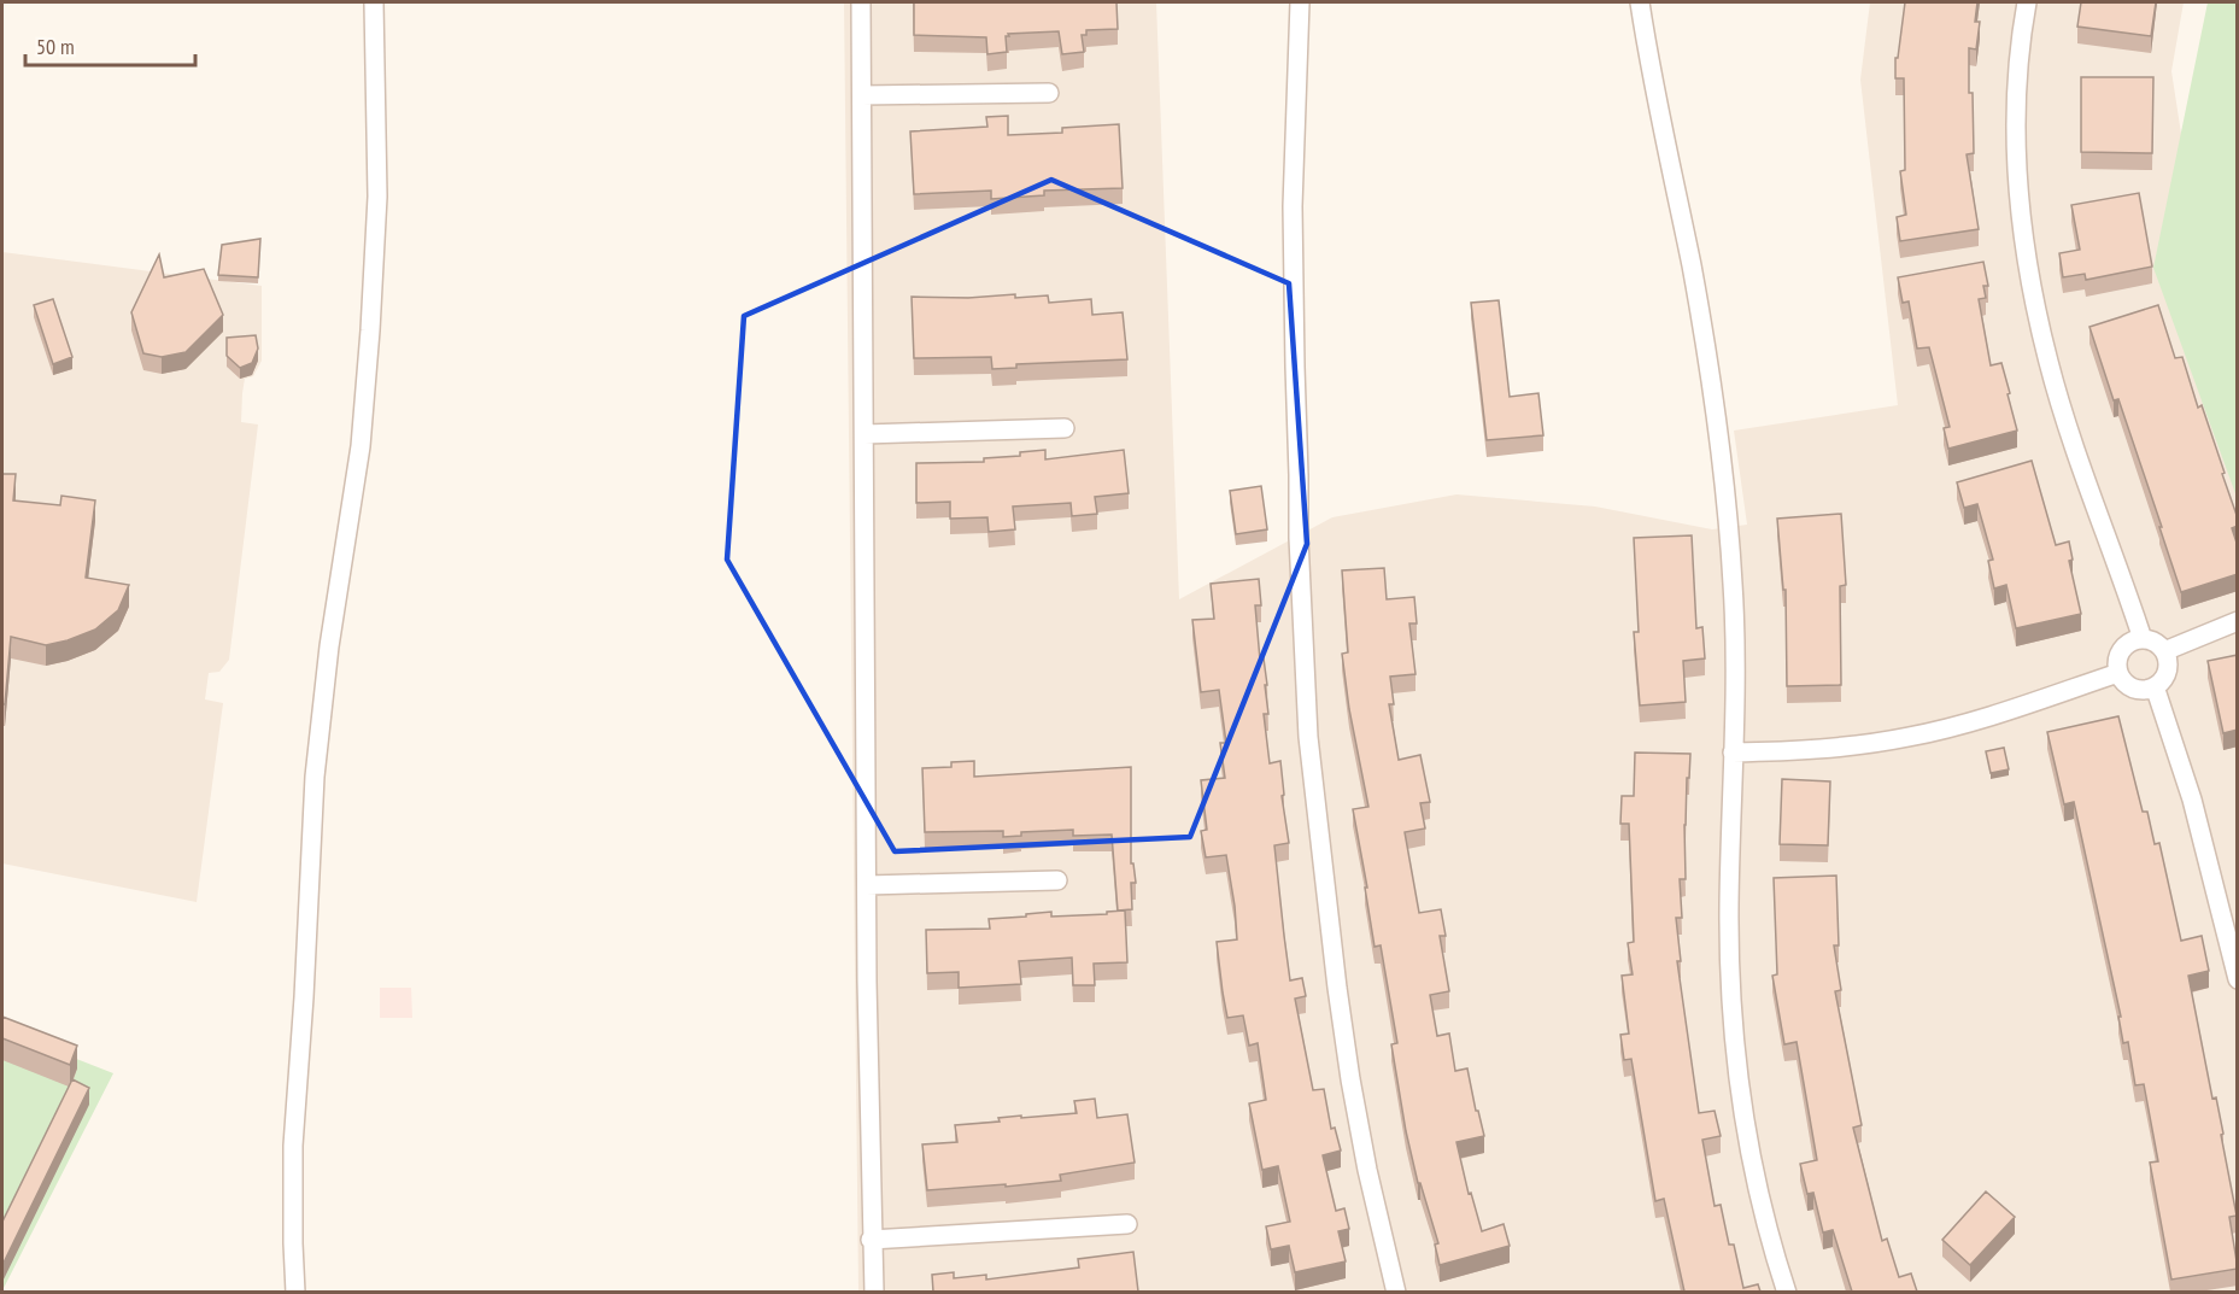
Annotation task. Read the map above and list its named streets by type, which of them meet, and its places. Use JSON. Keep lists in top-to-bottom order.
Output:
{
  "scale_bar": "50 m"
}
